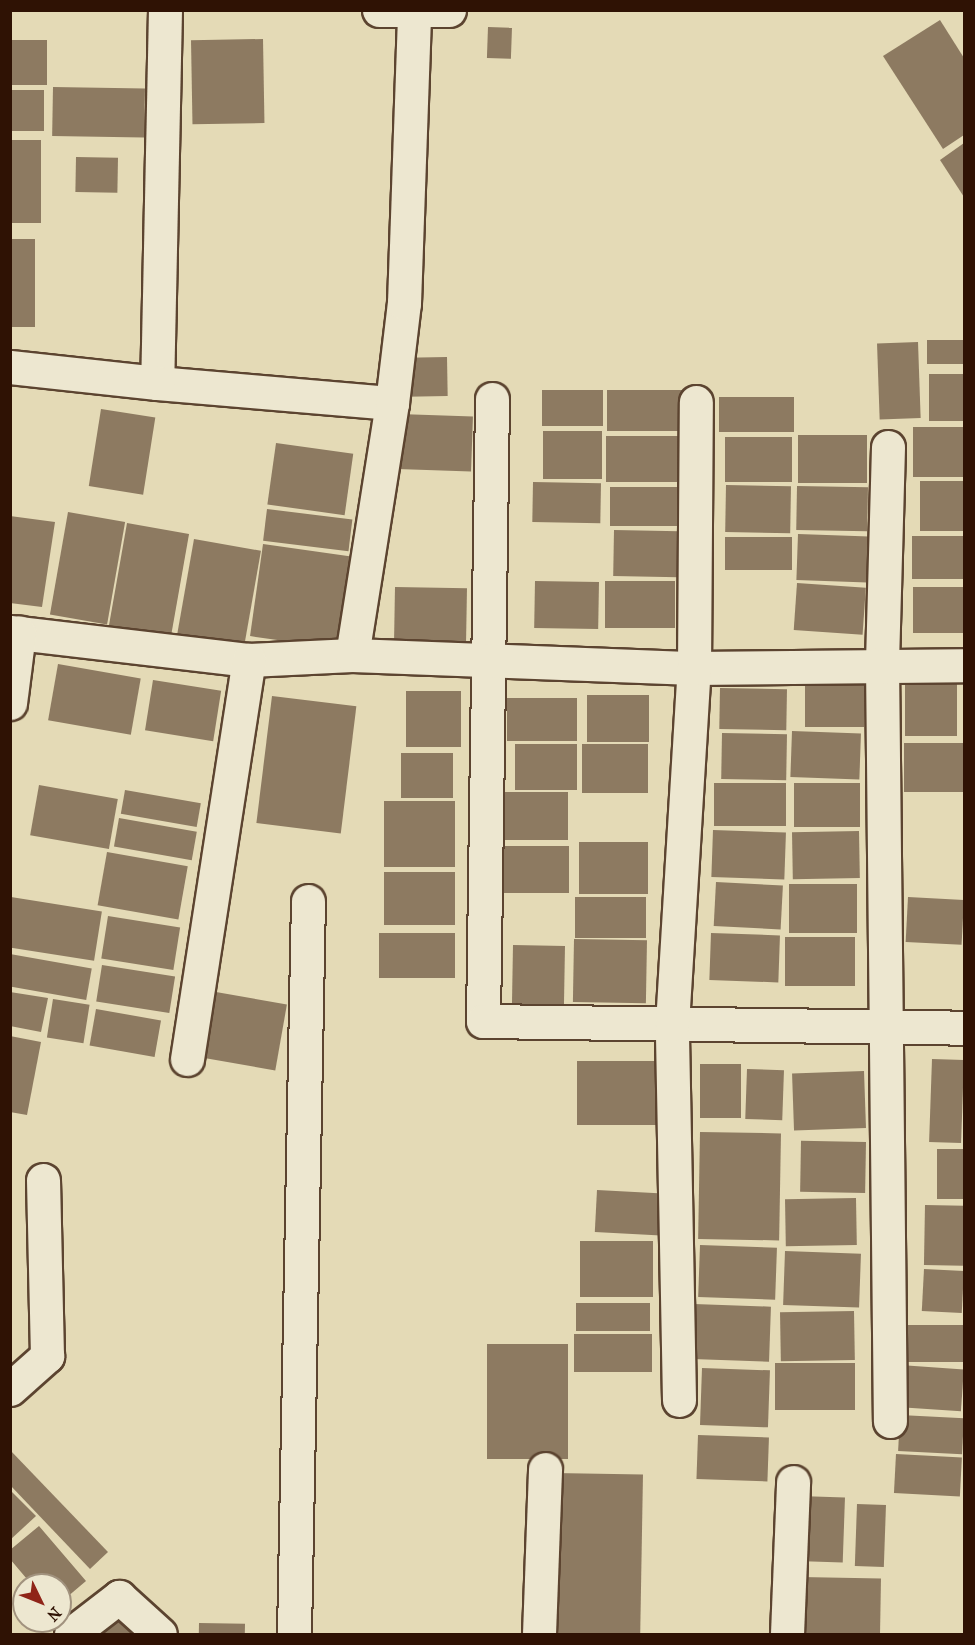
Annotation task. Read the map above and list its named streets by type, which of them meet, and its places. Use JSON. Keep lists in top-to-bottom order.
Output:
{
  "north": "bottom right"
}
